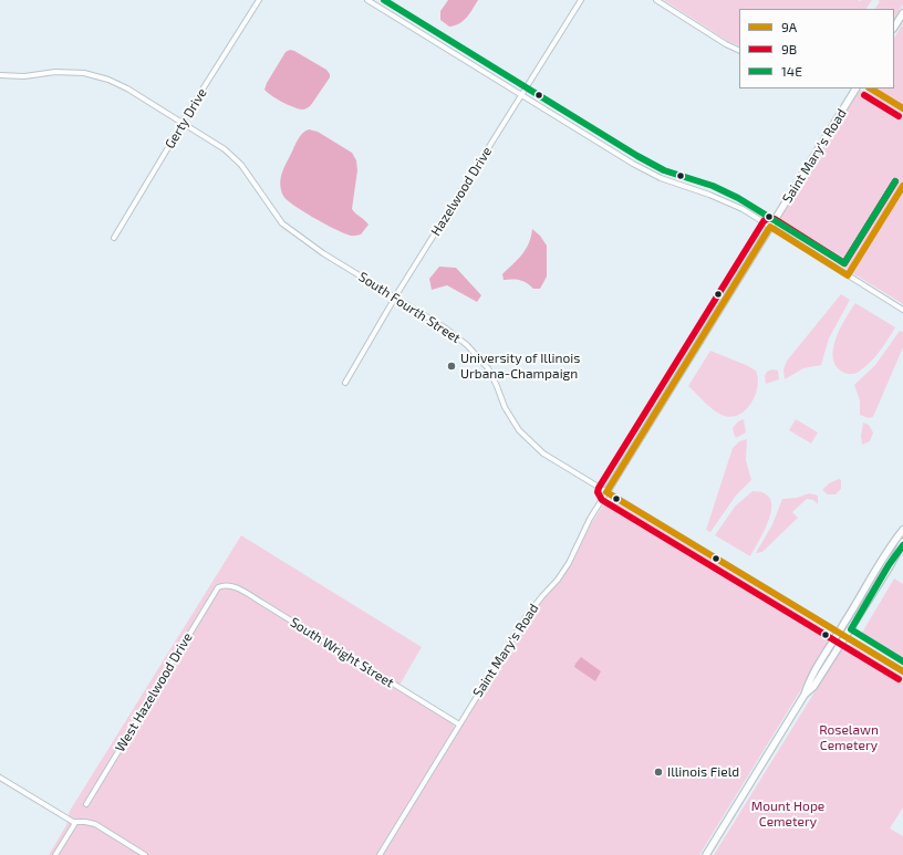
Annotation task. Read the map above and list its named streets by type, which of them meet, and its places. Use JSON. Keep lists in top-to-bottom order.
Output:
{
  "streets": {
    "main road": ["Saint Mary's Road"],
    "street": [
      "Gerty Drive",
      "Hazelwood Drive",
      "South Fourth Street",
      "South Wright Street",
      "West Hazelwood Drive"
    ]
  },
  "crossings": [
    ["Gerty Drive", "South Fourth Street"],
    ["Saint Mary's Road", "South Fourth Street"],
    ["Saint Mary's Road", "South Wright Street"],
    ["Hazelwood Drive", "South Fourth Street"],
    ["South Wright Street", "West Hazelwood Drive"]
  ],
  "parks": ["Roselawn Cemetery", "Mount Hope Cemetery"],
  "places": ["University of Illinois Urbana-Champaign", "Illinois Field"],
  "lines": ["transit line 14E", "transit line 9A", "transit line 9B"],
  "legend": ["9A", "9B", "14E"]
}
